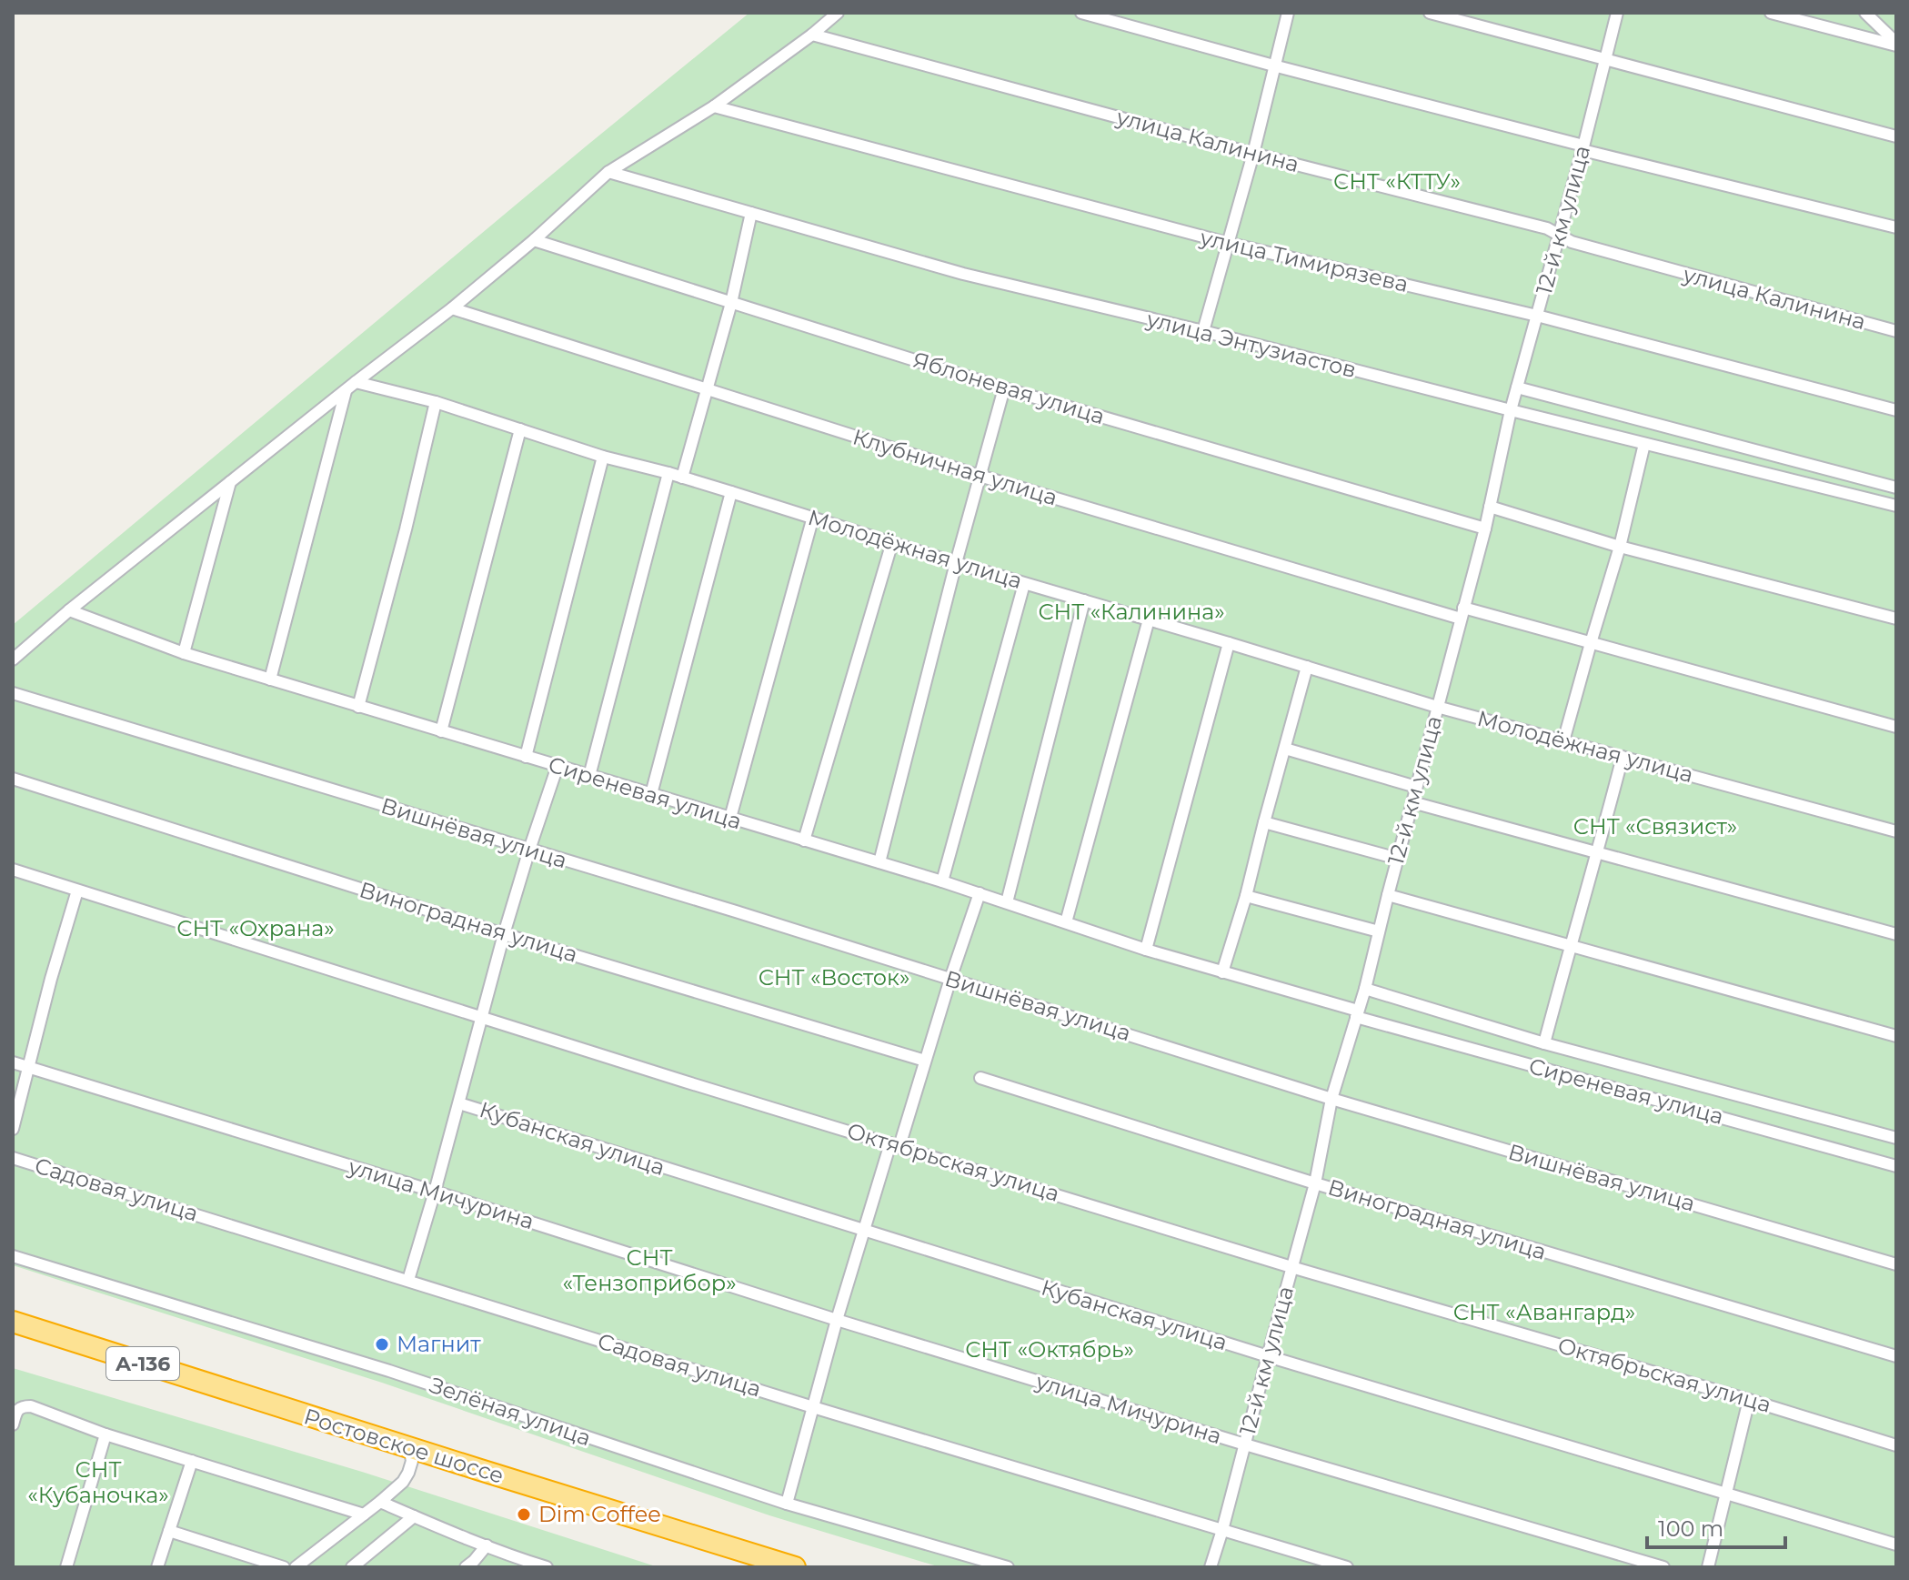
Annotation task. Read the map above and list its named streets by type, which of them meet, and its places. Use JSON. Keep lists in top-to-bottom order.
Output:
{
  "streets": {
    "highway": ["А-136", "Ростовское шоссе"],
    "street": [
      "улица Калинина",
      "12-й км улица",
      "улица Тимирязева",
      "улица Энтузиастов",
      "Яблоневая улица",
      "Клубничная улица",
      "Молодёжная улица",
      "Сиреневая улица",
      "Вишнёвая улица",
      "Виноградная улица",
      "Кубанская улица",
      "Октябрьская улица",
      "Садовая улица",
      "улица Мичурина",
      "Зелёная улица"
    ]
  },
  "crossings": [
    ["улица Калинина", "12-й км улица"],
    ["12-й км улица", "улица Тимирязева"],
    ["12-й км улица", "улица Энтузиастов"],
    ["12-й км улица", "Яблоневая улица"],
    ["12-й км улица", "Клубничная улица"],
    ["12-й км улица", "Молодёжная улица"],
    ["12-й км улица", "Сиреневая улица"],
    ["12-й км улица", "Вишнёвая улица"],
    ["12-й км улица", "Виноградная улица"],
    ["12-й км улица", "Кубанская улица"],
    ["12-й км улица", "Октябрьская улица"],
    ["12-й км улица", "Садовая улица"],
    ["12-й км улица", "улица Мичурина"]
  ],
  "parks": [
    "СНТ «КТТУ»",
    "СНТ «Калинина»",
    "СНТ «Связист»",
    "СНТ «Охрана»",
    "СНТ «Восток»",
    "СНТ «Тензоприбор»",
    "СНТ «Авангард»",
    "СНТ «Октябрь»",
    "СНТ «Кубаночка»"
  ],
  "places": ["Магнит", "Dim Coffee"],
  "scale_bar": "100 m"
}
